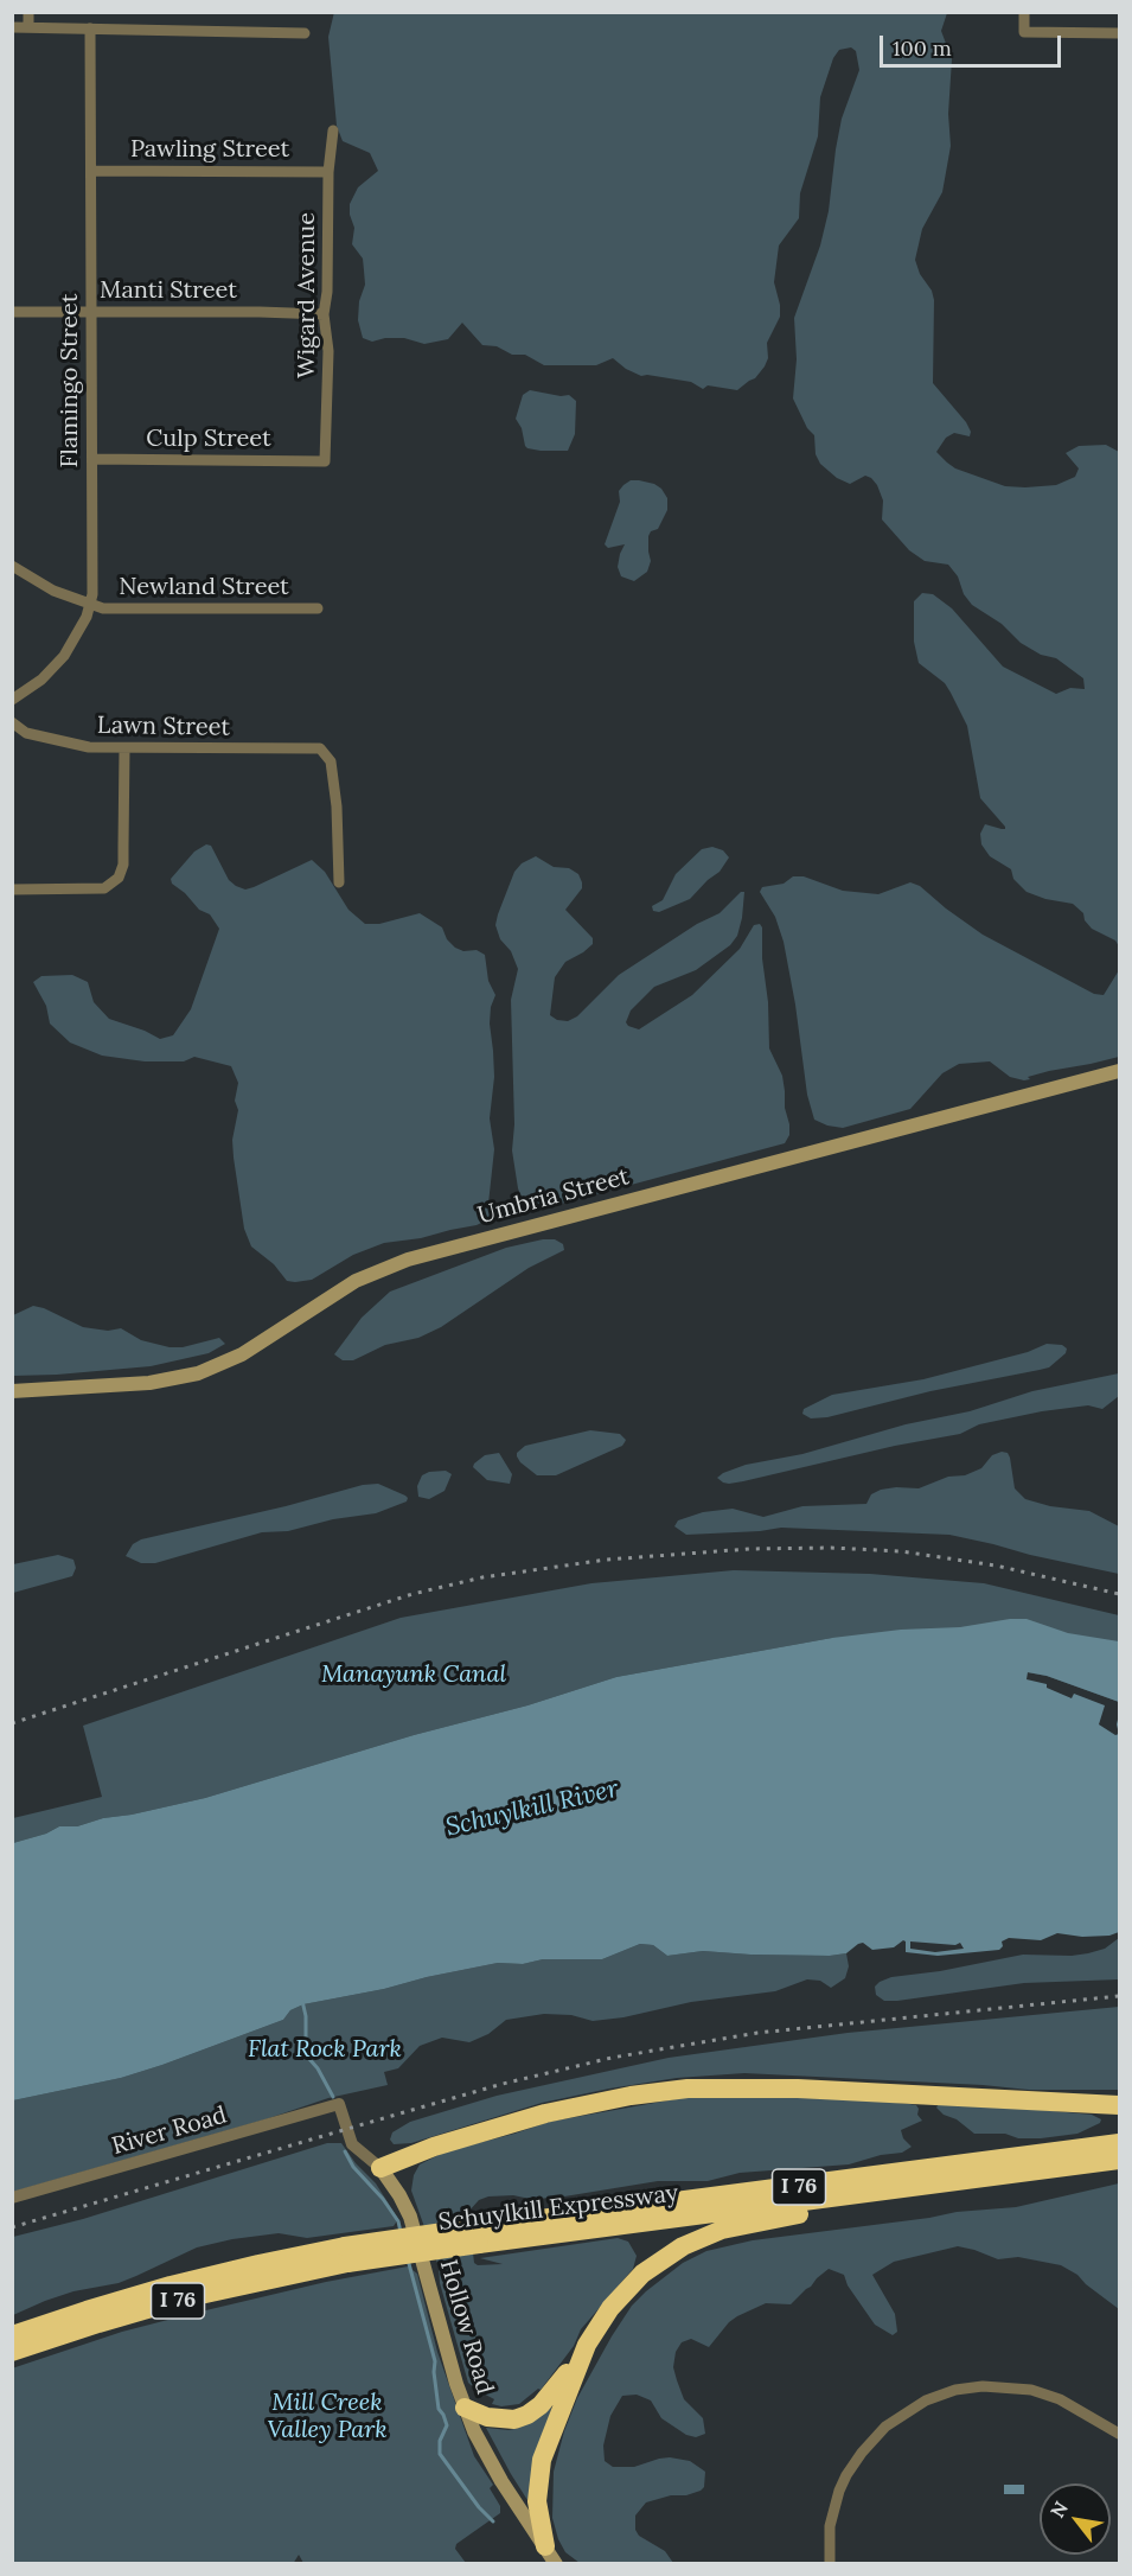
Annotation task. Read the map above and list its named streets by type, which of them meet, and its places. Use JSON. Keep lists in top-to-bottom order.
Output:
{
  "streets": {
    "highway": ["I 76", "Schuylkill Expressway"],
    "main road": ["Umbria Street", "Hollow Road"],
    "street": [
      "Pawling Street",
      "Manti Street",
      "Wigard Avenue",
      "Flamingo Street",
      "Culp Street",
      "Newland Street",
      "Lawn Street",
      "River Road"
    ]
  },
  "crossings": [
    ["Pawling Street", "Wigard Avenue"],
    ["Pawling Street", "Flamingo Street"],
    ["Manti Street", "Wigard Avenue"],
    ["Manti Street", "Flamingo Street"],
    ["Wigard Avenue", "Culp Street"],
    ["Flamingo Street", "Culp Street"],
    ["Flamingo Street", "Newland Street"],
    ["River Road", "Hollow Road"]
  ],
  "water": ["Schuylkill River"],
  "parks": ["Manayunk Canal", "Flat Rock Park", "Mill Creek Valley Park"],
  "scale_bar": "100 m",
  "north": "top left"
}
